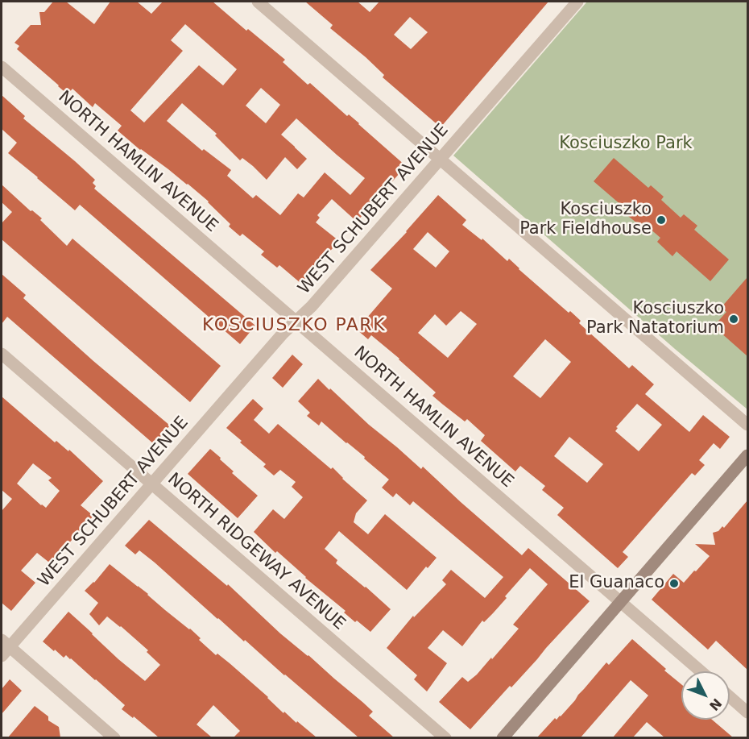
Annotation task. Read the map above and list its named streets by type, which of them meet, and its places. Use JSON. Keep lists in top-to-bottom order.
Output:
{
  "streets": {
    "street": ["NORTH HAMLIN AVENUE", "WEST SCHUBERT AVENUE", "NORTH RIDGEWAY AVENUE"]
  },
  "crossings": [
    ["NORTH HAMLIN AVENUE", "WEST SCHUBERT AVENUE"],
    ["WEST SCHUBERT AVENUE", "NORTH RIDGEWAY AVENUE"]
  ],
  "districts": ["KOSCIUSZKO PARK"],
  "parks": ["Kosciuszko Park"],
  "places": ["Kosciuszko Park Fieldhouse", "Kosciuszko Park Natatorium", "El Guanaco"],
  "north": "bottom right"
}
